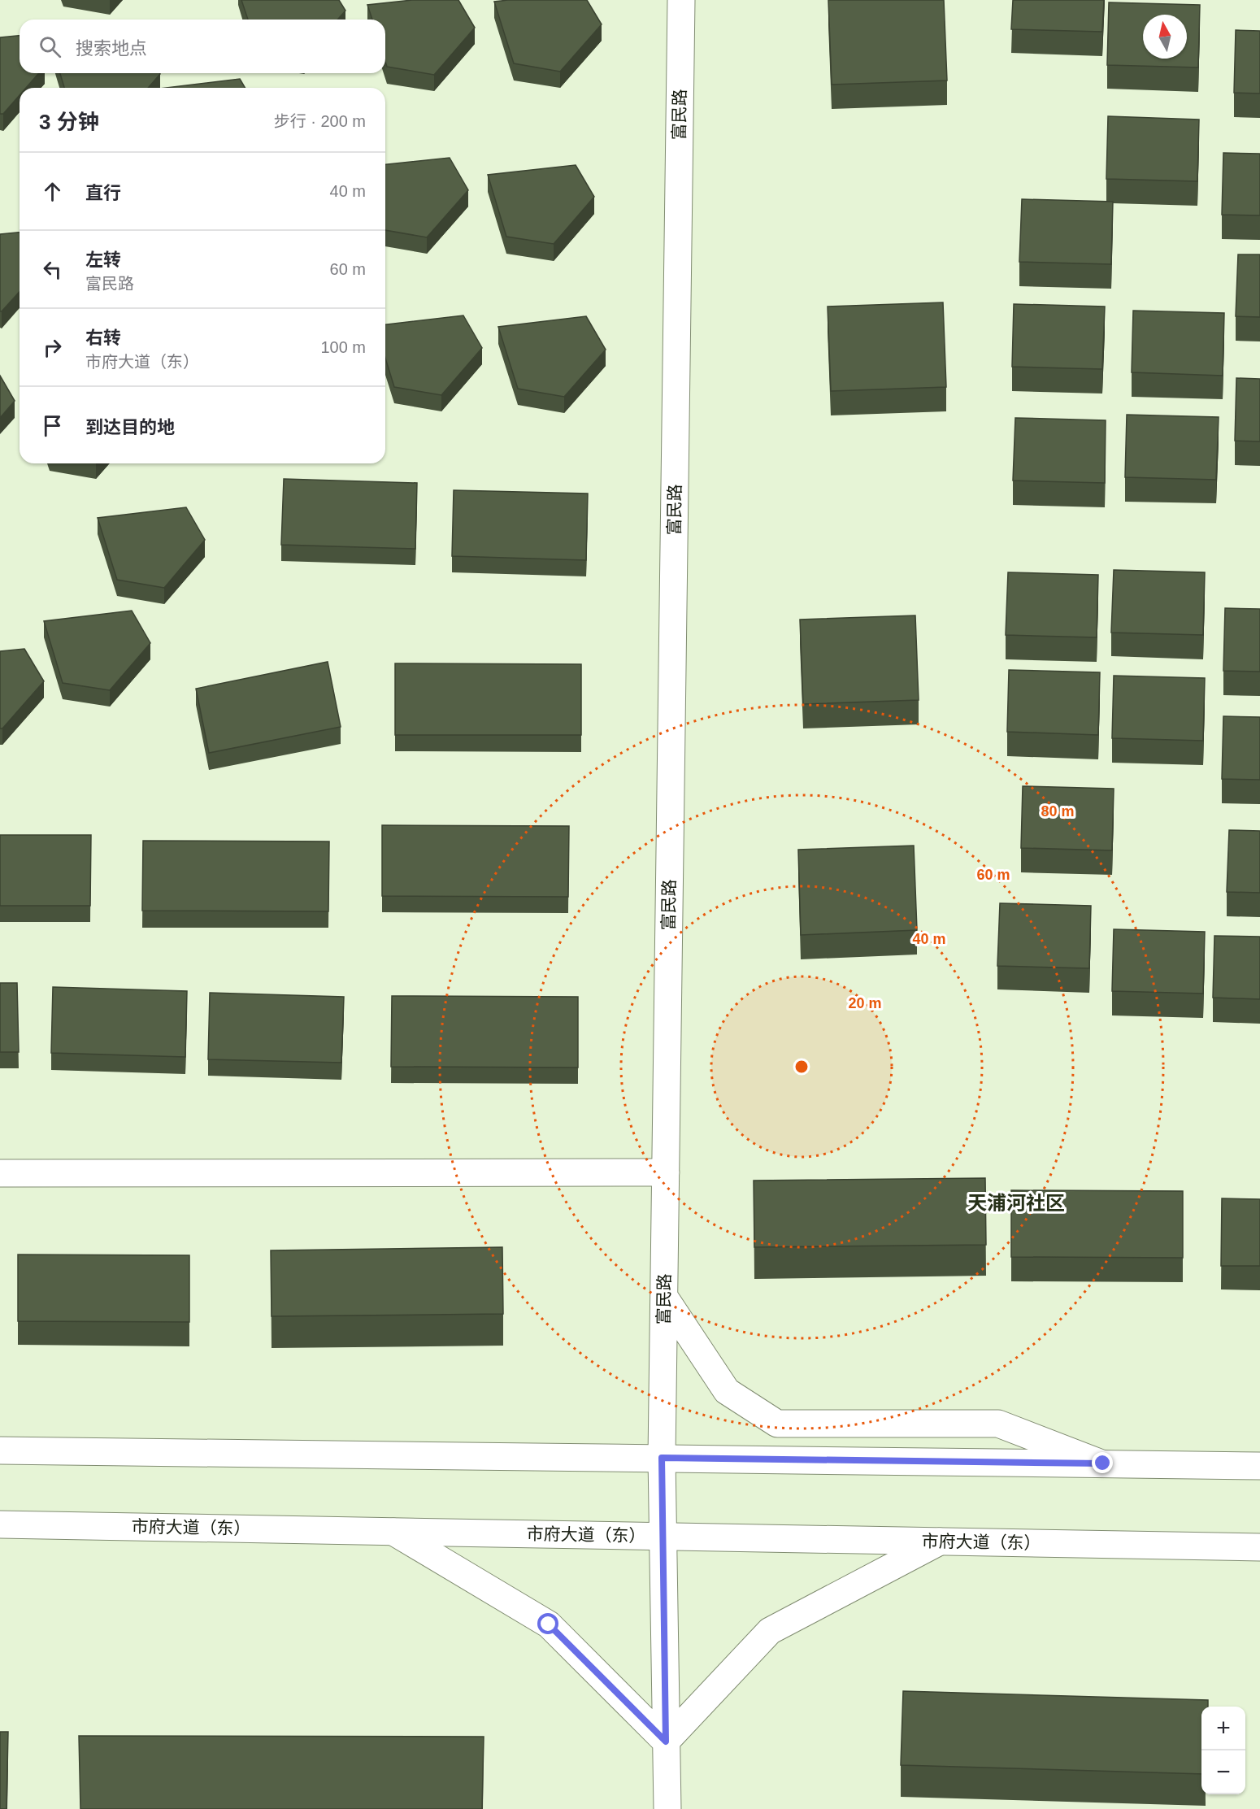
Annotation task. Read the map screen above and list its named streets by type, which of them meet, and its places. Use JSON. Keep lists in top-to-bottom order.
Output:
{
  "streets": {
    "street": ["富民路", "市府大道（东）"]
  },
  "crossings": [
    ["富民路", "市府大道（东）"]
  ],
  "districts": ["天浦河社区"],
  "north": "top",
  "page": {
    "search": "搜索地点",
    "heading": ["3 分钟", "步行 · 200 m"],
    "list": [
      ["直行", "40 m"],
      ["左转", "富民路", "60 m"],
      ["右转", "市府大道（东）", "100 m"],
      "到达目的地"
    ],
    "map_buttons": ["+", "−"]
  },
  "rings": [
    "80 m",
    "60 m",
    "40 m",
    "20 m"
  ]
}
